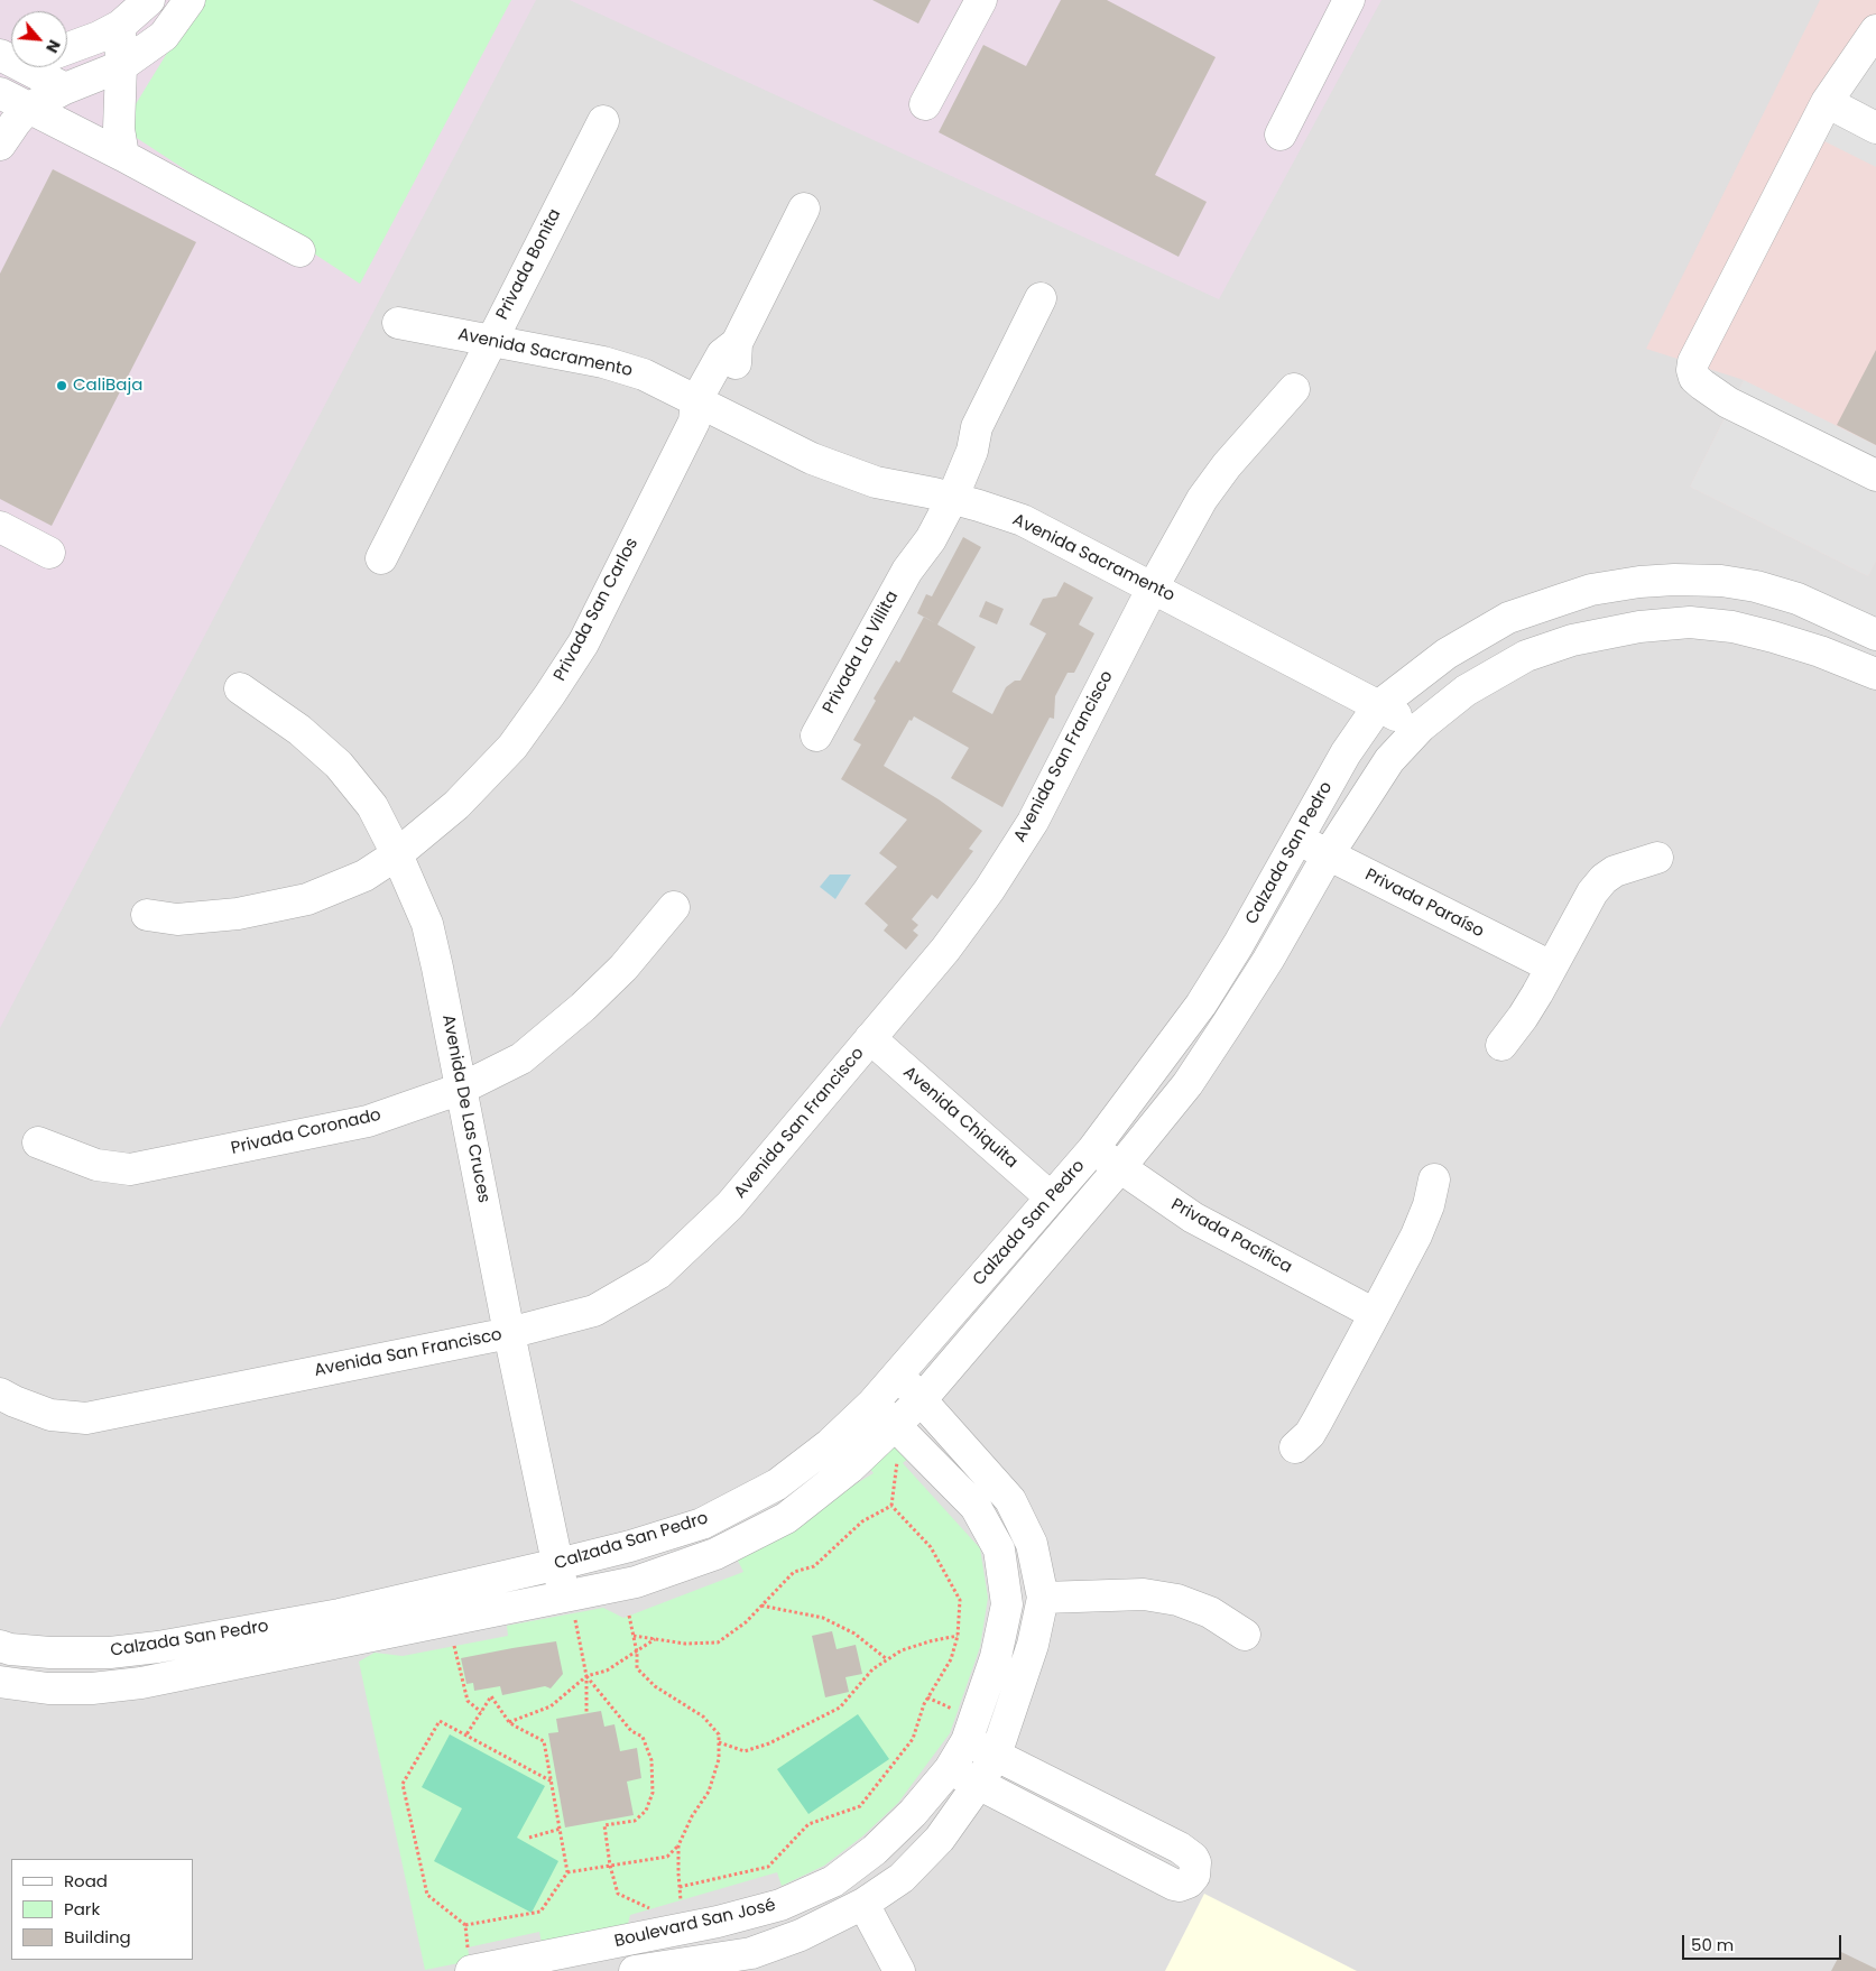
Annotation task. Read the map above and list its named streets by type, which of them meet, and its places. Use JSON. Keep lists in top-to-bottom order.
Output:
{
  "streets": {
    "street": [
      "Privada Bonita",
      "Avenida Sacramento",
      "Privada San Carlos",
      "Privada La Villita",
      "Avenida San Francisco",
      "Calzada San Pedro",
      "Privada Paraíso",
      "Avenida De Las Cruces",
      "Avenida Chiquita",
      "Privada Coronado",
      "Privada Pacífica",
      "Boulevard San José"
    ]
  },
  "crossings": [
    ["Privada Bonita", "Avenida Sacramento"],
    ["Avenida Sacramento", "Privada San Carlos"],
    ["Avenida Sacramento", "Privada La Villita"],
    ["Avenida Sacramento", "Avenida San Francisco"],
    ["Avenida Sacramento", "Calzada San Pedro"],
    ["Privada San Carlos", "Avenida De Las Cruces"],
    ["Avenida San Francisco", "Avenida De Las Cruces"],
    ["Avenida San Francisco", "Avenida Chiquita"],
    ["Calzada San Pedro", "Privada Paraíso"],
    ["Calzada San Pedro", "Avenida De Las Cruces"],
    ["Calzada San Pedro", "Avenida Chiquita"],
    ["Calzada San Pedro", "Privada Pacífica"],
    ["Calzada San Pedro", "Boulevard San José"],
    ["Avenida De Las Cruces", "Privada Coronado"]
  ],
  "places": ["CaliBaja"],
  "legend": ["Road", "Park", "Building"],
  "scale_bar": "50 m",
  "north": "bottom right"
}
